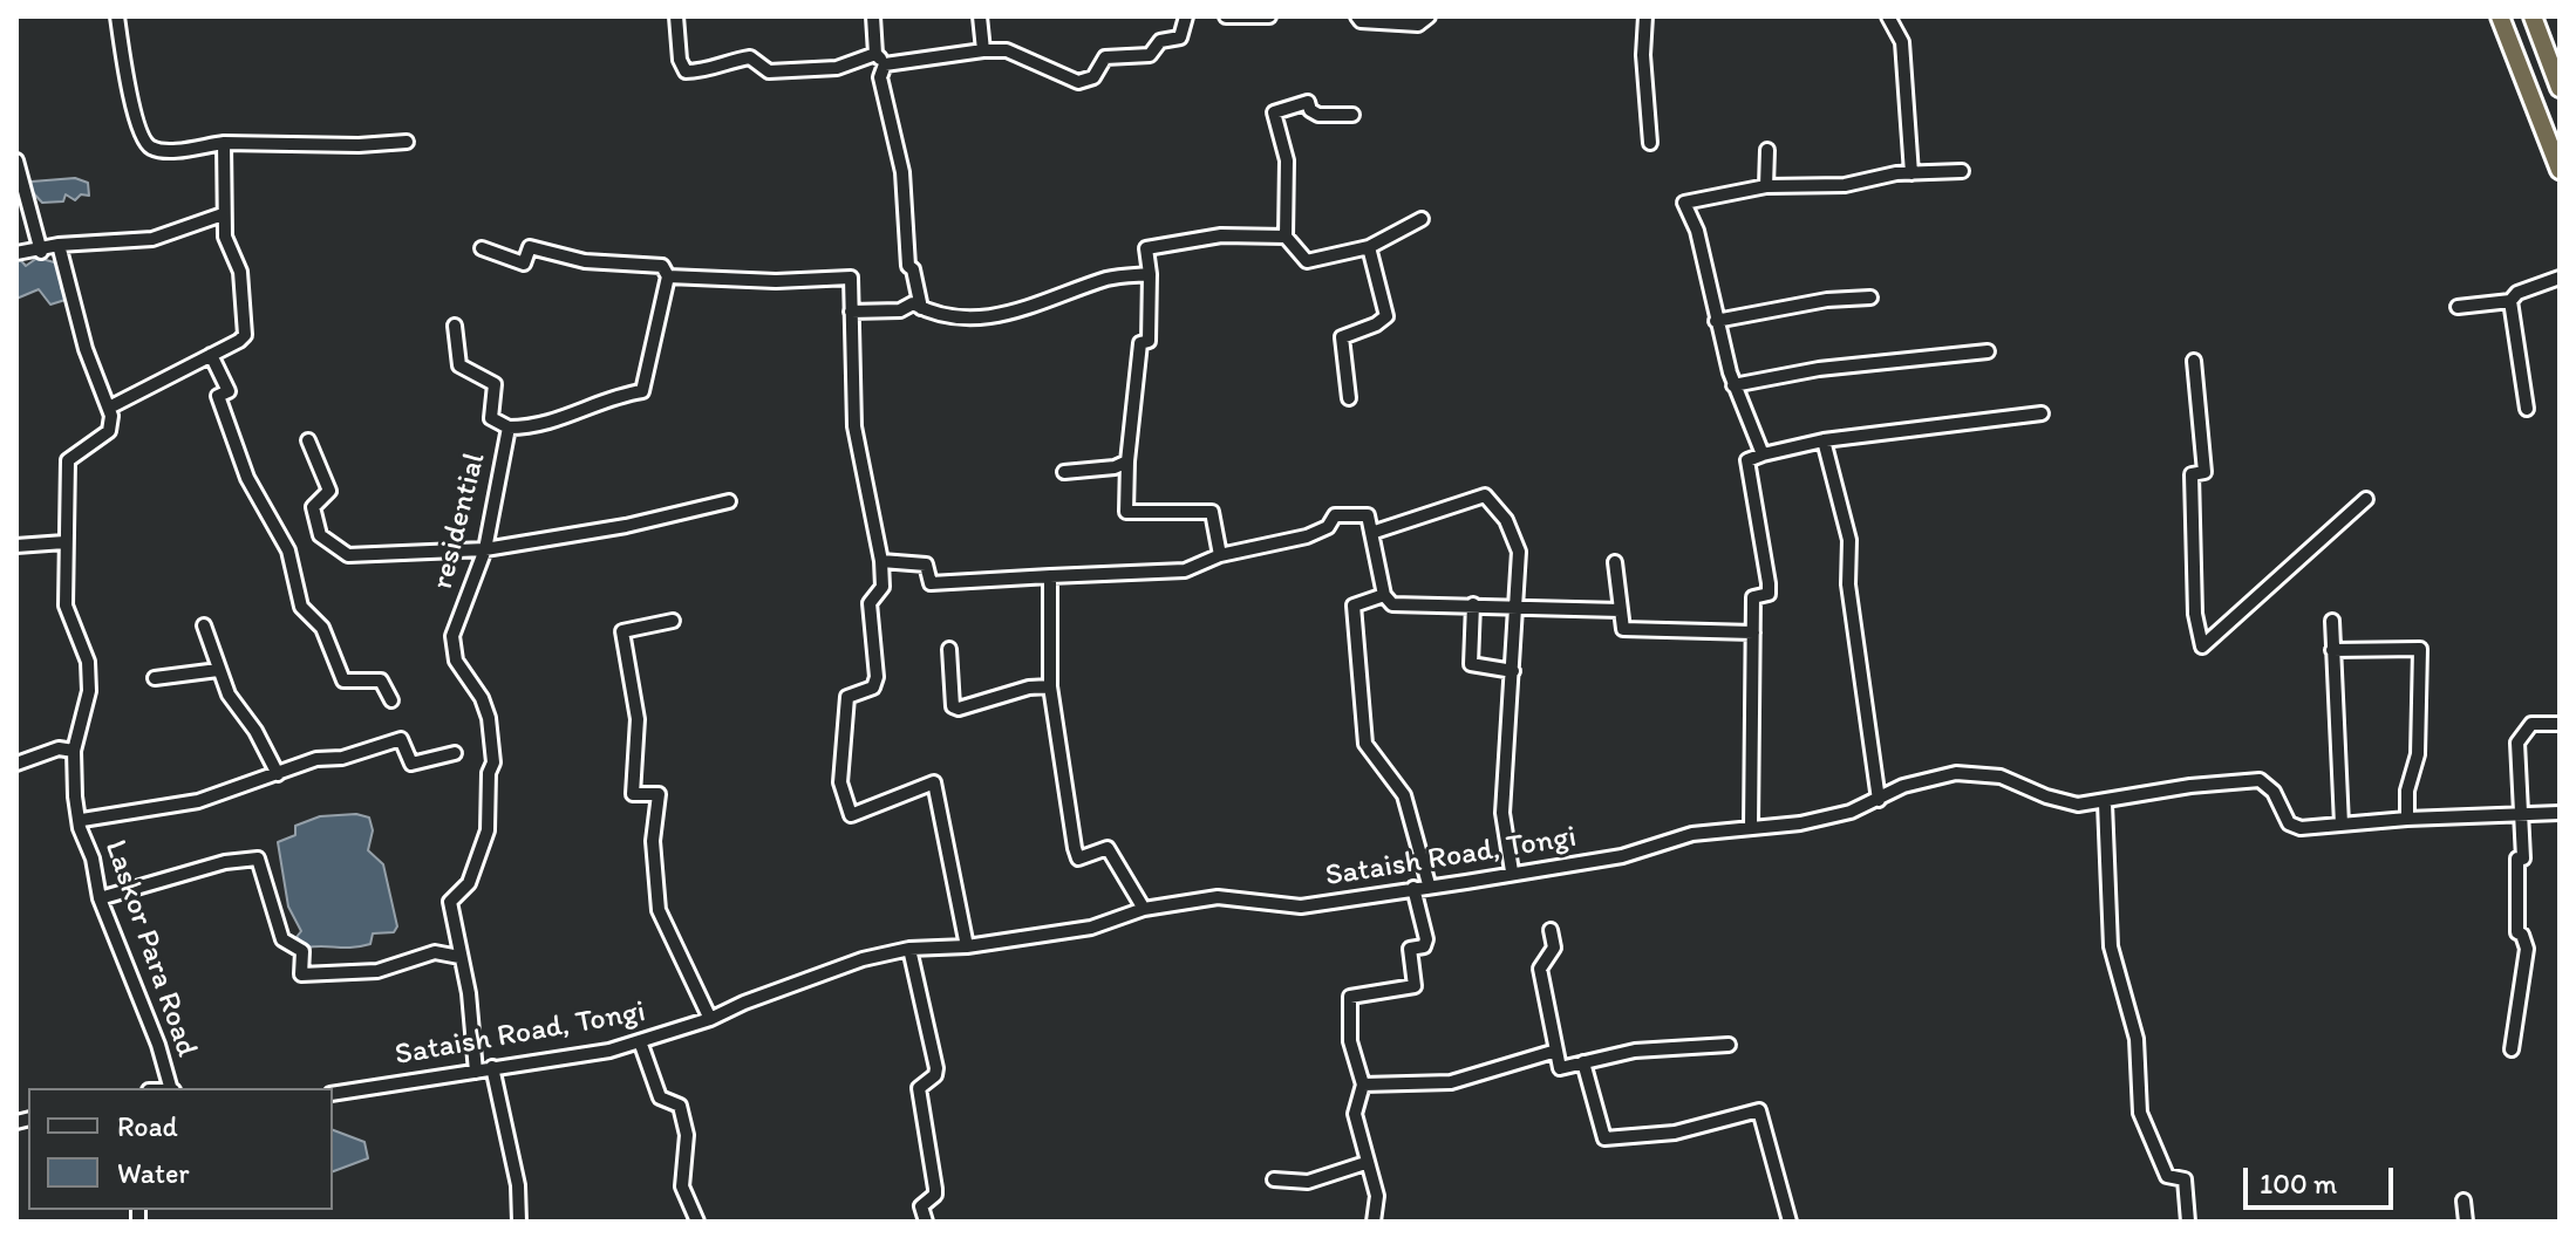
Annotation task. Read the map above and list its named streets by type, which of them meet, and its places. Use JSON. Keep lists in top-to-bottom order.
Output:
{
  "streets": {
    "street": ["residential", "Sataish Road, Tongi", "Laskor Para Road"]
  },
  "crossings": [
    ["residential", "Sataish Road, Tongi"]
  ],
  "legend": ["Road", "Water"],
  "scale_bar": "100 m"
}
